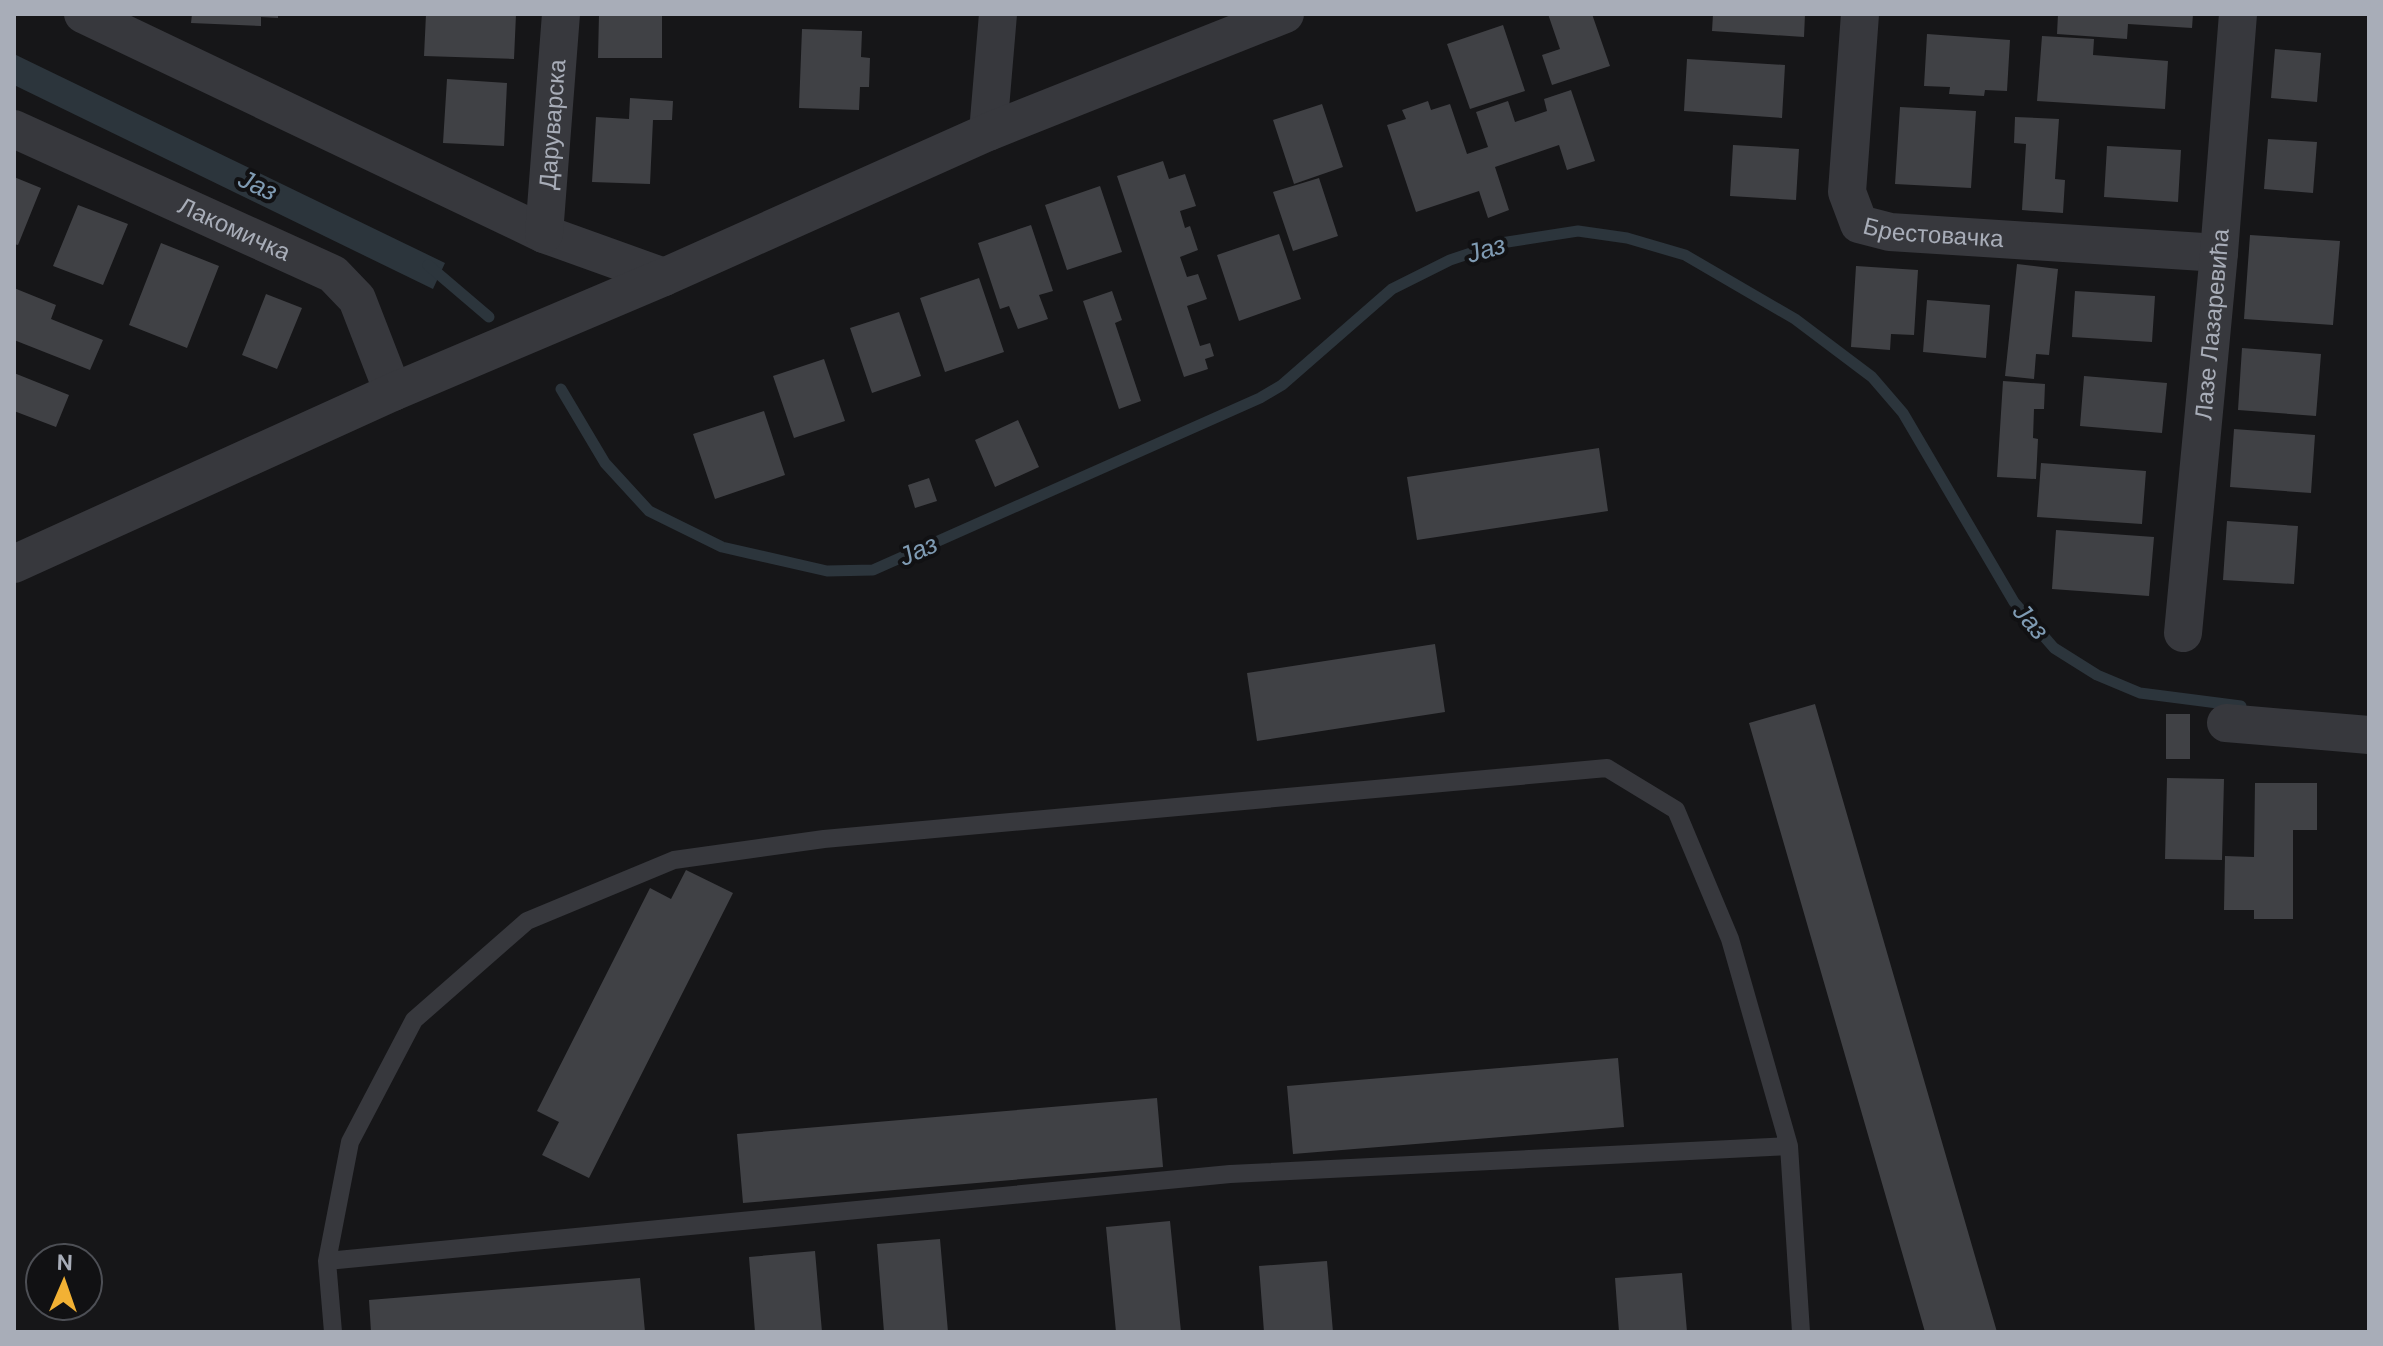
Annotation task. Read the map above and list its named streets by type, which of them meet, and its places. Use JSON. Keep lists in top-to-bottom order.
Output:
{
  "streets": {
    "street": [
      "Даруварска",
      "Брестовачка",
      "Лакомичка",
      "Лазе Лазаревића"
    ]
  },
  "crossings": [
    ["Брестовачка", "Лазе Лазаревића"]
  ],
  "water": ["Јаз"],
  "north": "top"
}
